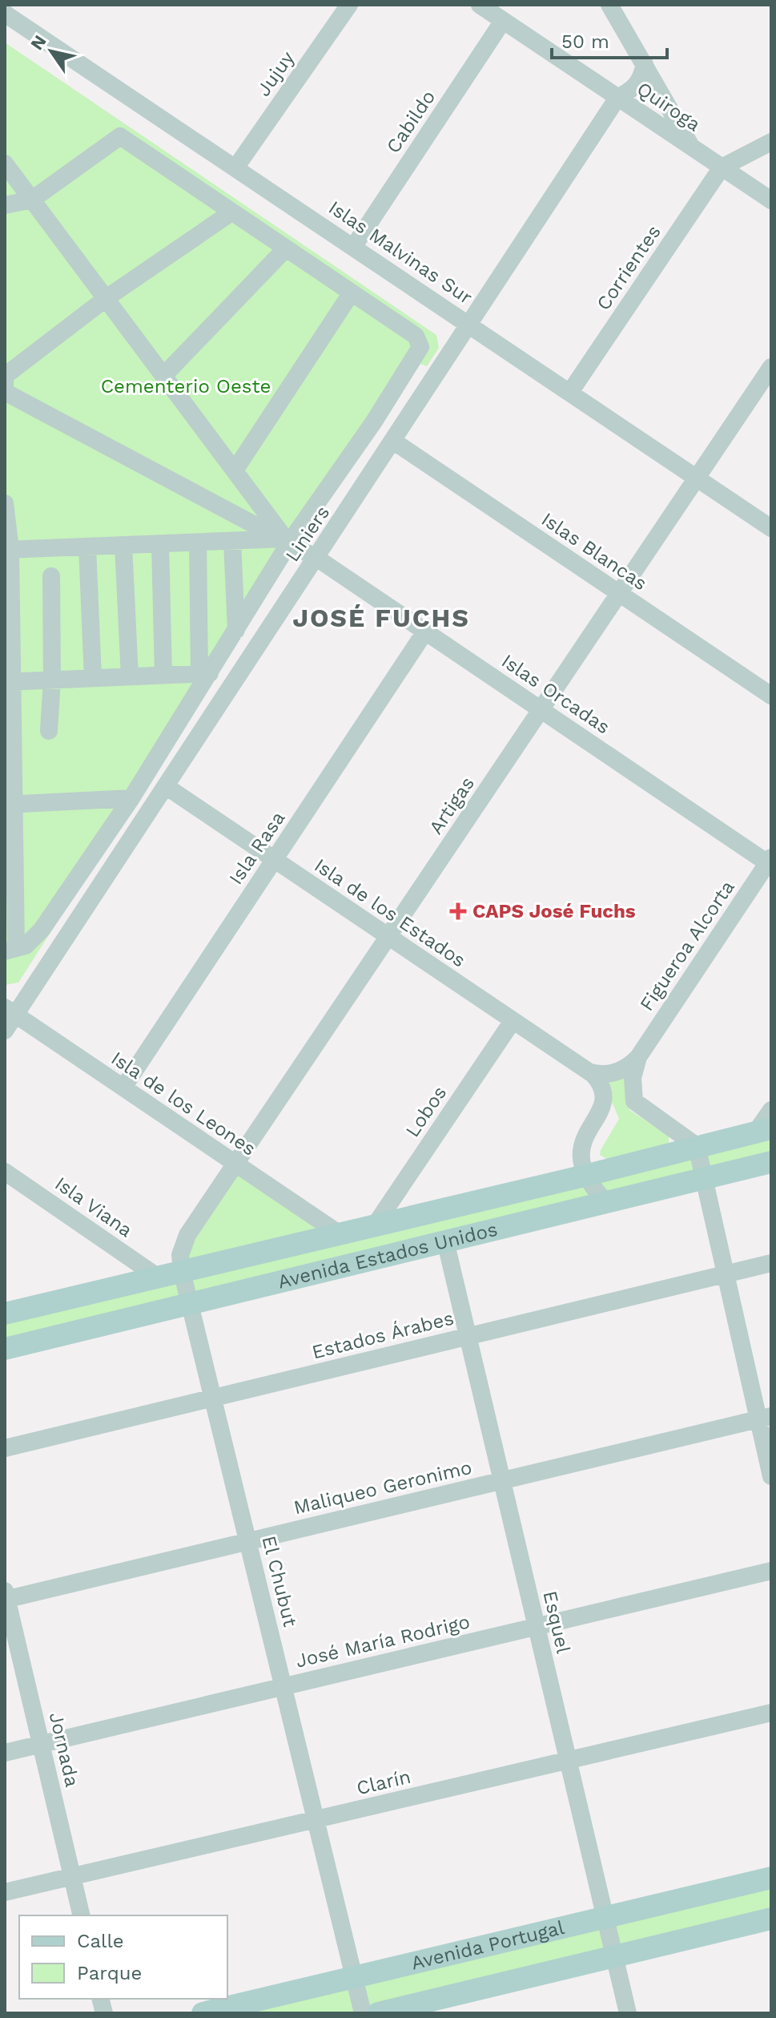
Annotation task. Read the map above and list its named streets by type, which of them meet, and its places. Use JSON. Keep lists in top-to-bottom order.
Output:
{
  "streets": {
    "main road": ["Avenida Estados Unidos", "Avenida Portugal"],
    "street": [
      "Jujuy",
      "Quiroga",
      "Cabildo",
      "Islas Malvinas Sur",
      "Corrientes",
      "Liniers",
      "Islas Blancas",
      "Islas Orcadas",
      "Artigas",
      "Isla Rasa",
      "Isla de los Estados",
      "Figueroa Alcorta",
      "Isla de los Leones",
      "Lobos",
      "Isla Viana",
      "Estados Árabes",
      "Maliqueo Geronimo",
      "El Chubut",
      "Esquel",
      "José María Rodrigo",
      "Jornada",
      "Clarín"
    ]
  },
  "crossings": [
    ["Jujuy", "Islas Malvinas Sur"],
    ["Quiroga", "Cabildo"],
    ["Quiroga", "Corrientes"],
    ["Quiroga", "Liniers"],
    ["Cabildo", "Islas Malvinas Sur"],
    ["Islas Malvinas Sur", "Corrientes"],
    ["Islas Malvinas Sur", "Liniers"],
    ["Islas Malvinas Sur", "Artigas"],
    ["Liniers", "Islas Blancas"],
    ["Liniers", "Islas Orcadas"],
    ["Liniers", "Isla de los Estados"],
    ["Liniers", "Isla de los Leones"],
    ["Islas Blancas", "Artigas"],
    ["Islas Orcadas", "Artigas"],
    ["Islas Orcadas", "Isla Rasa"],
    ["Islas Orcadas", "Figueroa Alcorta"],
    ["Artigas", "Isla de los Estados"],
    ["Artigas", "Isla de los Leones"],
    ["Artigas", "Avenida Estados Unidos"],
    ["Artigas", "El Chubut"],
    ["Isla Rasa", "Isla de los Estados"],
    ["Isla Rasa", "Isla de los Leones"],
    ["Isla de los Estados", "Lobos"],
    ["Isla de los Leones", "Avenida Estados Unidos"],
    ["Lobos", "Avenida Estados Unidos"],
    ["Isla Viana", "Avenida Estados Unidos"],
    ["Avenida Estados Unidos", "El Chubut"],
    ["Avenida Estados Unidos", "Esquel"],
    ["Estados Árabes", "El Chubut"],
    ["Estados Árabes", "Esquel"],
    ["Maliqueo Geronimo", "El Chubut"],
    ["Maliqueo Geronimo", "Esquel"],
    ["Maliqueo Geronimo", "Jornada"],
    ["El Chubut", "José María Rodrigo"],
    ["El Chubut", "Clarín"],
    ["El Chubut", "Avenida Portugal"],
    ["Esquel", "José María Rodrigo"],
    ["Esquel", "Clarín"],
    ["Esquel", "Avenida Portugal"],
    ["José María Rodrigo", "Jornada"],
    ["Jornada", "Clarín"]
  ],
  "districts": ["JOSÉ FUCHS"],
  "parks": ["Cementerio Oeste"],
  "places": {
    "health": ["CAPS José Fuchs"]
  },
  "legend": ["Calle", "Parque"],
  "scale_bar": "50 m",
  "north": "top left"
}
